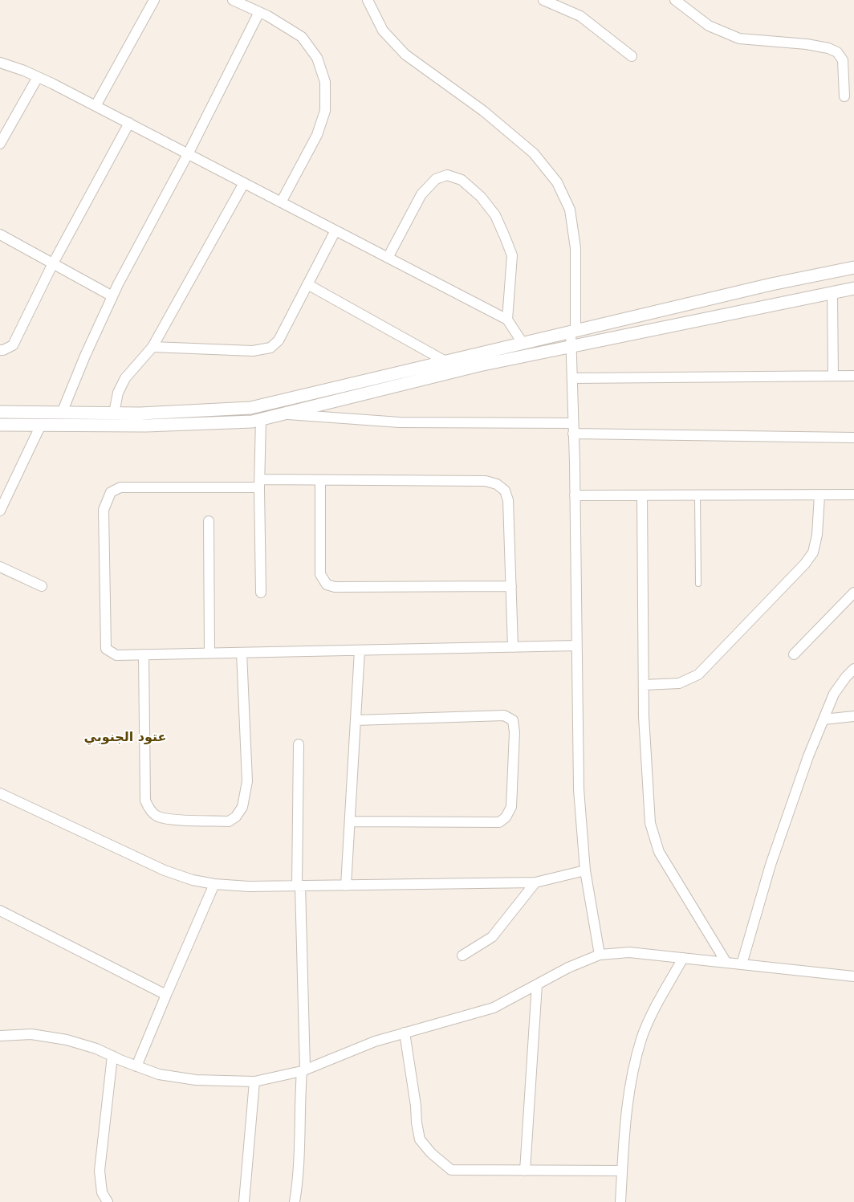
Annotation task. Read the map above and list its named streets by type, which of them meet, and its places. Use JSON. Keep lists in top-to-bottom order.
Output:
{
  "districts": ["عتود الجنوبي"]
}
